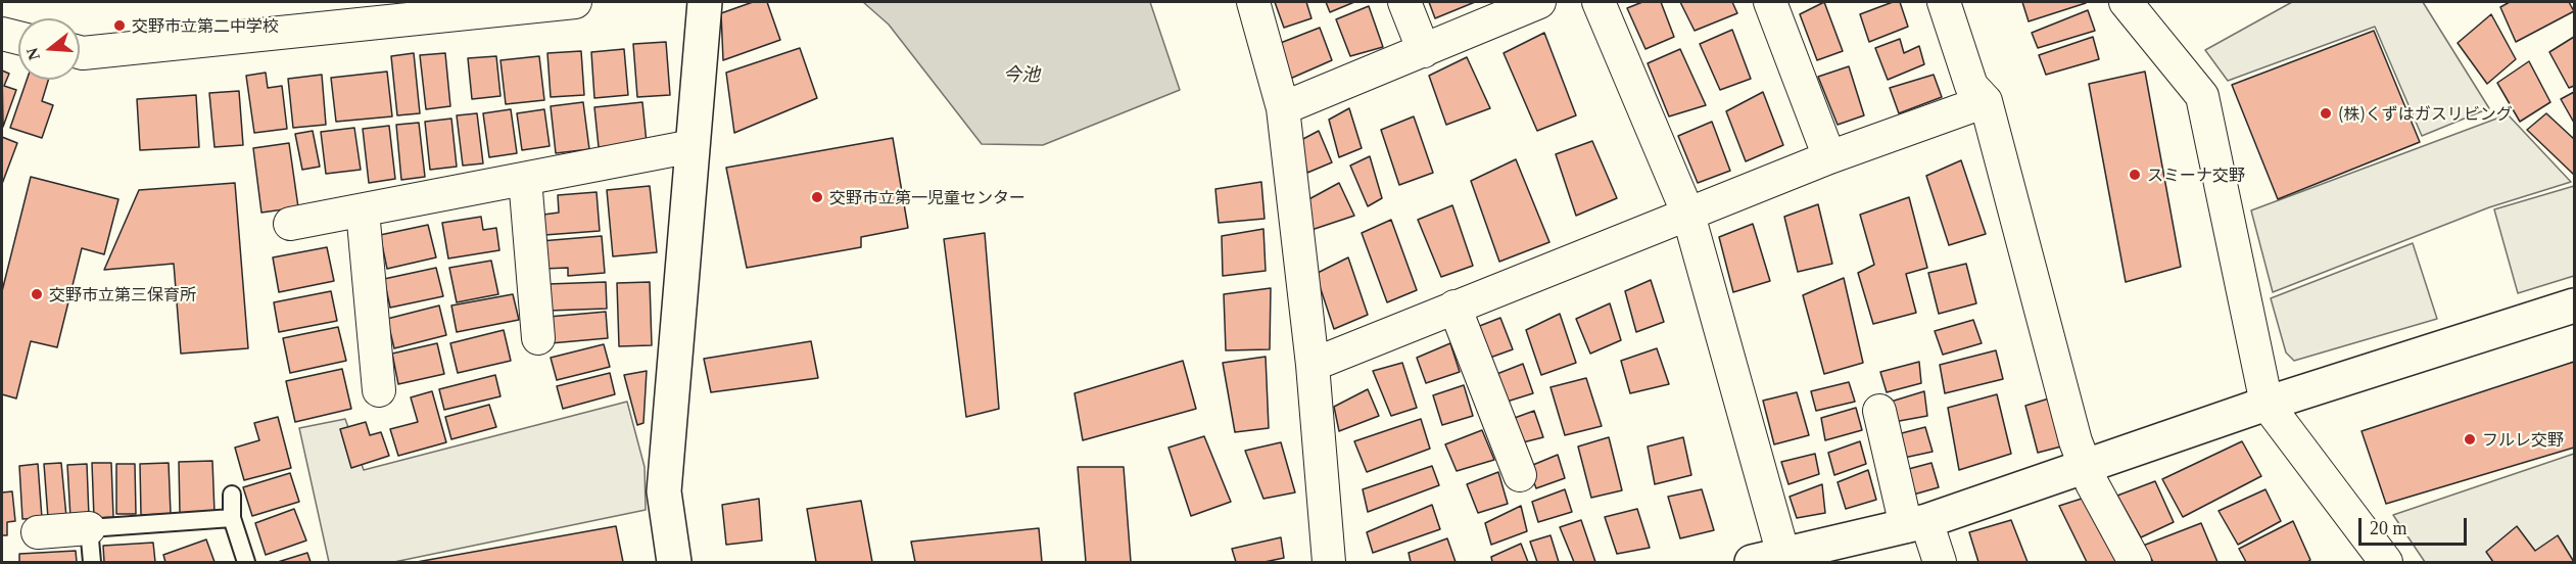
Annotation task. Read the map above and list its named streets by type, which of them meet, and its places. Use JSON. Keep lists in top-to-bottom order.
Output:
{
  "water": ["今池"],
  "places": [
    "交野市立第二中学校",
    "(株)くずはガスリビング",
    "スミーナ交野",
    "交野市立第一児童センター",
    "交野市立第三保育所",
    "フルレ交野"
  ],
  "scale_bar": "20 m",
  "north": "left"
}
